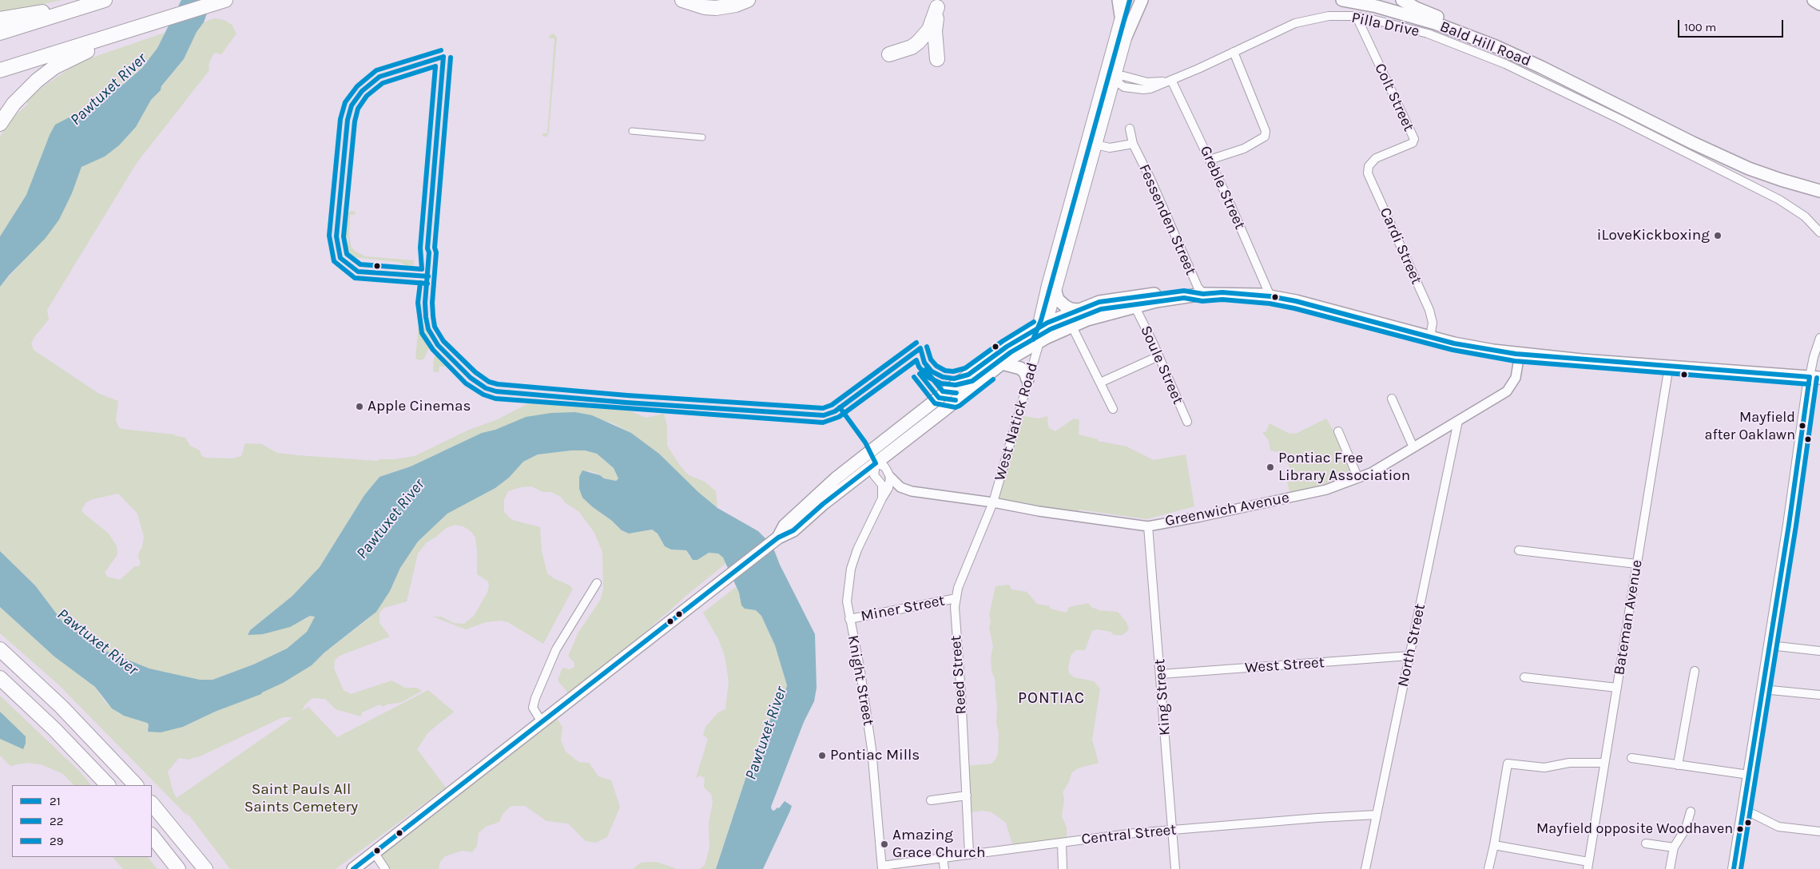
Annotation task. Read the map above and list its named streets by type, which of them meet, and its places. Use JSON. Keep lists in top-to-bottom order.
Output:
{
  "streets": {
    "main road": ["Bald Hill Road", "West Natick Road"],
    "street": [
      "Pilla Drive",
      "Colt Street",
      "Greble Street",
      "Fessenden Street",
      "Cardi Street",
      "Soule Street",
      "Greenwich Avenue",
      "Miner Street",
      "Bateman Avenue",
      "North Street",
      "West Street",
      "Reed Street",
      "Knight Street",
      "King Street",
      "Central Street"
    ]
  },
  "crossings": [
    ["Pilla Drive", "Bald Hill Road"],
    ["Pilla Drive", "Colt Street"],
    ["Pilla Drive", "Greble Street"],
    ["Pilla Drive", "West Natick Road"],
    ["Colt Street", "Cardi Street"],
    ["West Natick Road", "Greenwich Avenue"],
    ["West Natick Road", "Reed Street"],
    ["Greenwich Avenue", "North Street"],
    ["Greenwich Avenue", "Reed Street"],
    ["Greenwich Avenue", "Knight Street"],
    ["Greenwich Avenue", "King Street"],
    ["Miner Street", "Reed Street"],
    ["Miner Street", "Knight Street"],
    ["North Street", "West Street"],
    ["North Street", "Central Street"],
    ["West Street", "King Street"],
    ["Reed Street", "Central Street"],
    ["Knight Street", "Central Street"],
    ["King Street", "Central Street"]
  ],
  "districts": ["PONTIAC"],
  "water": ["Pawtuxet River"],
  "parks": ["Saint Pauls All Saints Cemetery"],
  "places": [
    "iLoveKickboxing",
    "Apple Cinemas",
    "Mayfield after Oaklawn",
    "Pontiac Free Library Association",
    "Pontiac Mills",
    "Mayfield opposite Woodhaven",
    "Amazing Grace Church"
  ],
  "lines": ["transit line 29", "transit line 21", "transit line 22"],
  "legend": ["21", "22", "29"],
  "scale_bar": "100 m"
}
